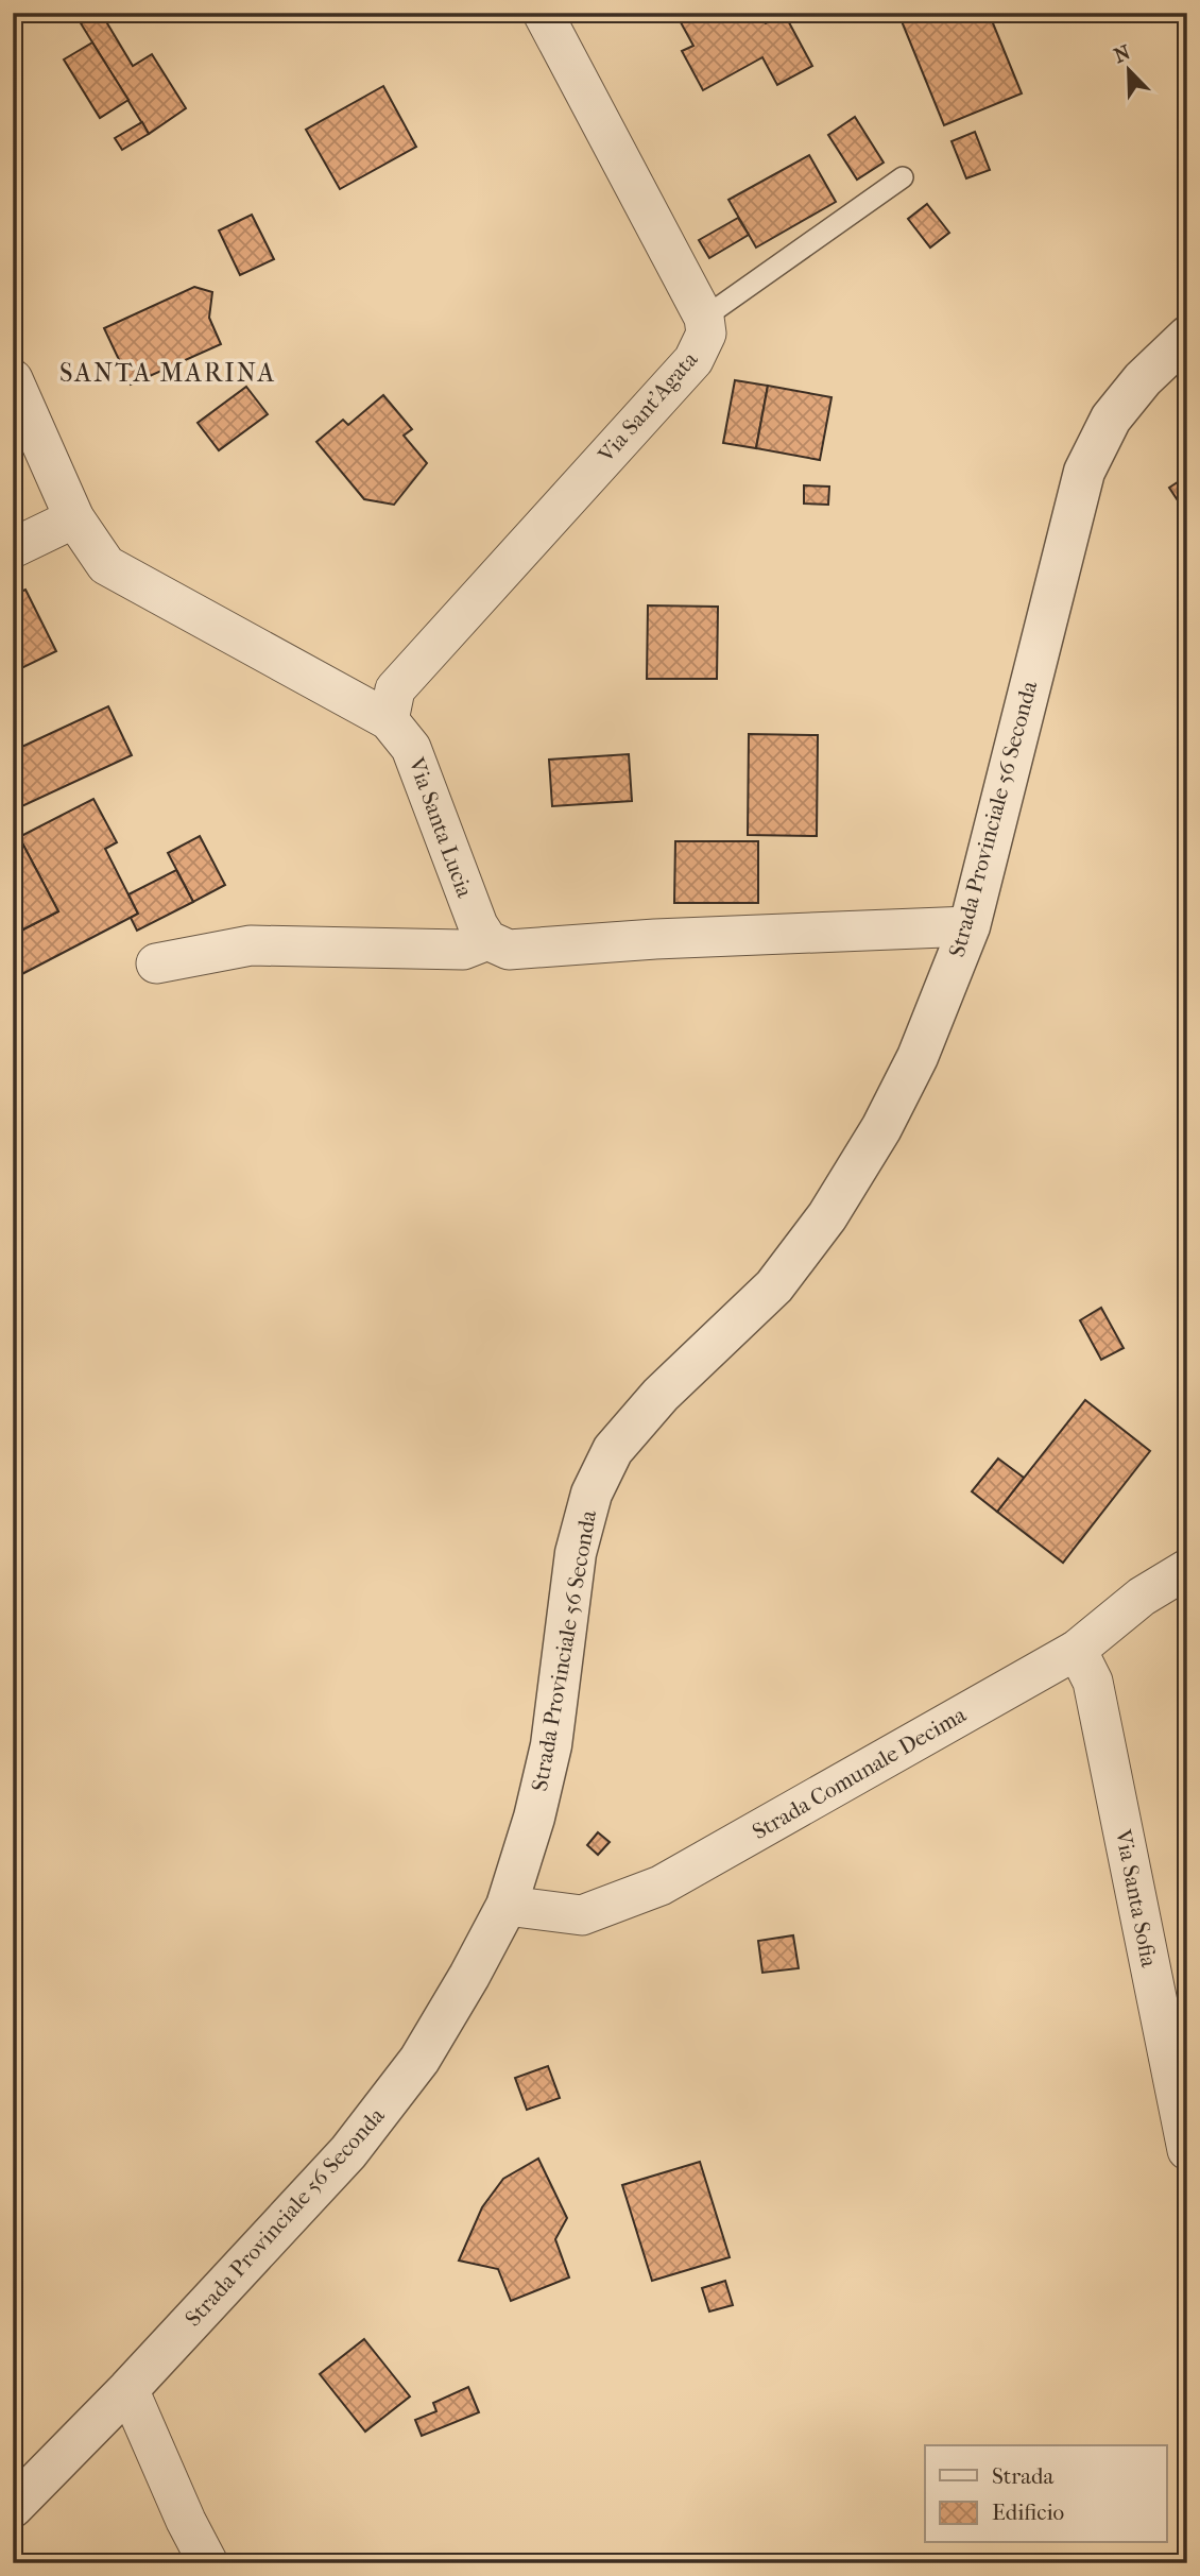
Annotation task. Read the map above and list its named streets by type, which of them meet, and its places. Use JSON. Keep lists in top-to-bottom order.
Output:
{
  "streets": {
    "street": [
      "Via Sant'Agata",
      "Strada Provinciale 56 Seconda",
      "Via Santa Lucia",
      "Strada Comunale Decima",
      "Via Santa Sofia"
    ]
  },
  "crossings": [
    ["Via Sant'Agata", "Via Santa Lucia"],
    ["Strada Provinciale 56 Seconda", "Strada Comunale Decima"],
    ["Strada Comunale Decima", "Via Santa Sofia"]
  ],
  "districts": ["SANTA MARINA"],
  "legend": ["Strada", "Edificio"],
  "north": "top left"
}
